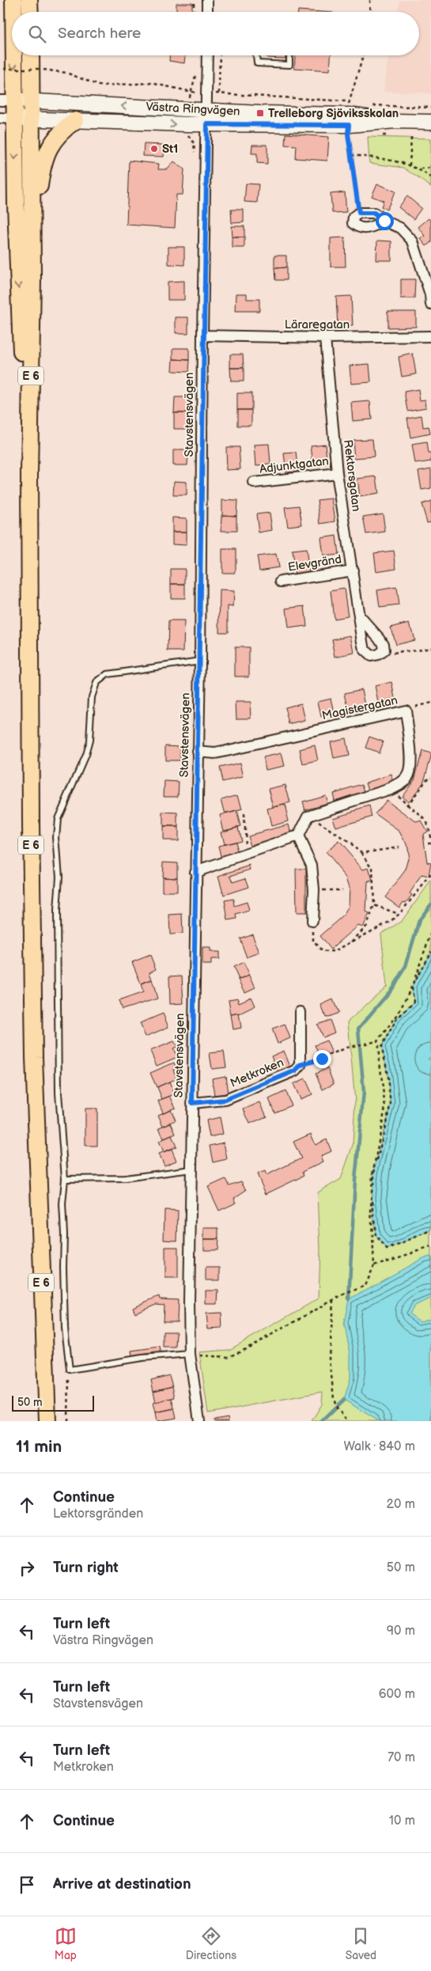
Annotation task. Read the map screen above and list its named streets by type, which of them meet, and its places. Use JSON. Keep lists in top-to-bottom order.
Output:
{
  "streets": {
    "highway": ["E 6"],
    "main road": ["Västra Ringvägen"],
    "street": [
      "Läraregatan",
      "Stavstensvägen",
      "Adjunktgatan",
      "Rektorsgatan",
      "Elevgränd",
      "Magistergatan",
      "Metkroken"
    ]
  },
  "crossings": [
    ["Västra Ringvägen", "E 6"],
    ["Västra Ringvägen", "Stavstensvägen"],
    ["Läraregatan", "Stavstensvägen"],
    ["Läraregatan", "Rektorsgatan"],
    ["Stavstensvägen", "Magistergatan"],
    ["Stavstensvägen", "Metkroken"],
    ["Adjunktgatan", "Rektorsgatan"],
    ["Rektorsgatan", "Elevgränd"]
  ],
  "places": {
    "transit": ["Trelleborg Sjöviksskolan"],
    "other": ["St1"]
  },
  "scale_bar": "50 m",
  "page": {
    "search": "Search here",
    "scale": "50 m",
    "heading": ["11 min", "Walk · 840 m"],
    "list": [
      ["Continue", "Lektorsgränden", "20 m"],
      ["Turn right", "50 m"],
      ["Turn left", "Västra Ringvägen", "90 m"],
      ["Turn left", "Stavstensvägen", "600 m"],
      ["Turn left", "Metkroken", "70 m"],
      ["Continue", "10 m"],
      "Arrive at destination"
    ],
    "nav": ["Map", "Directions", "Saved"]
  }
}
